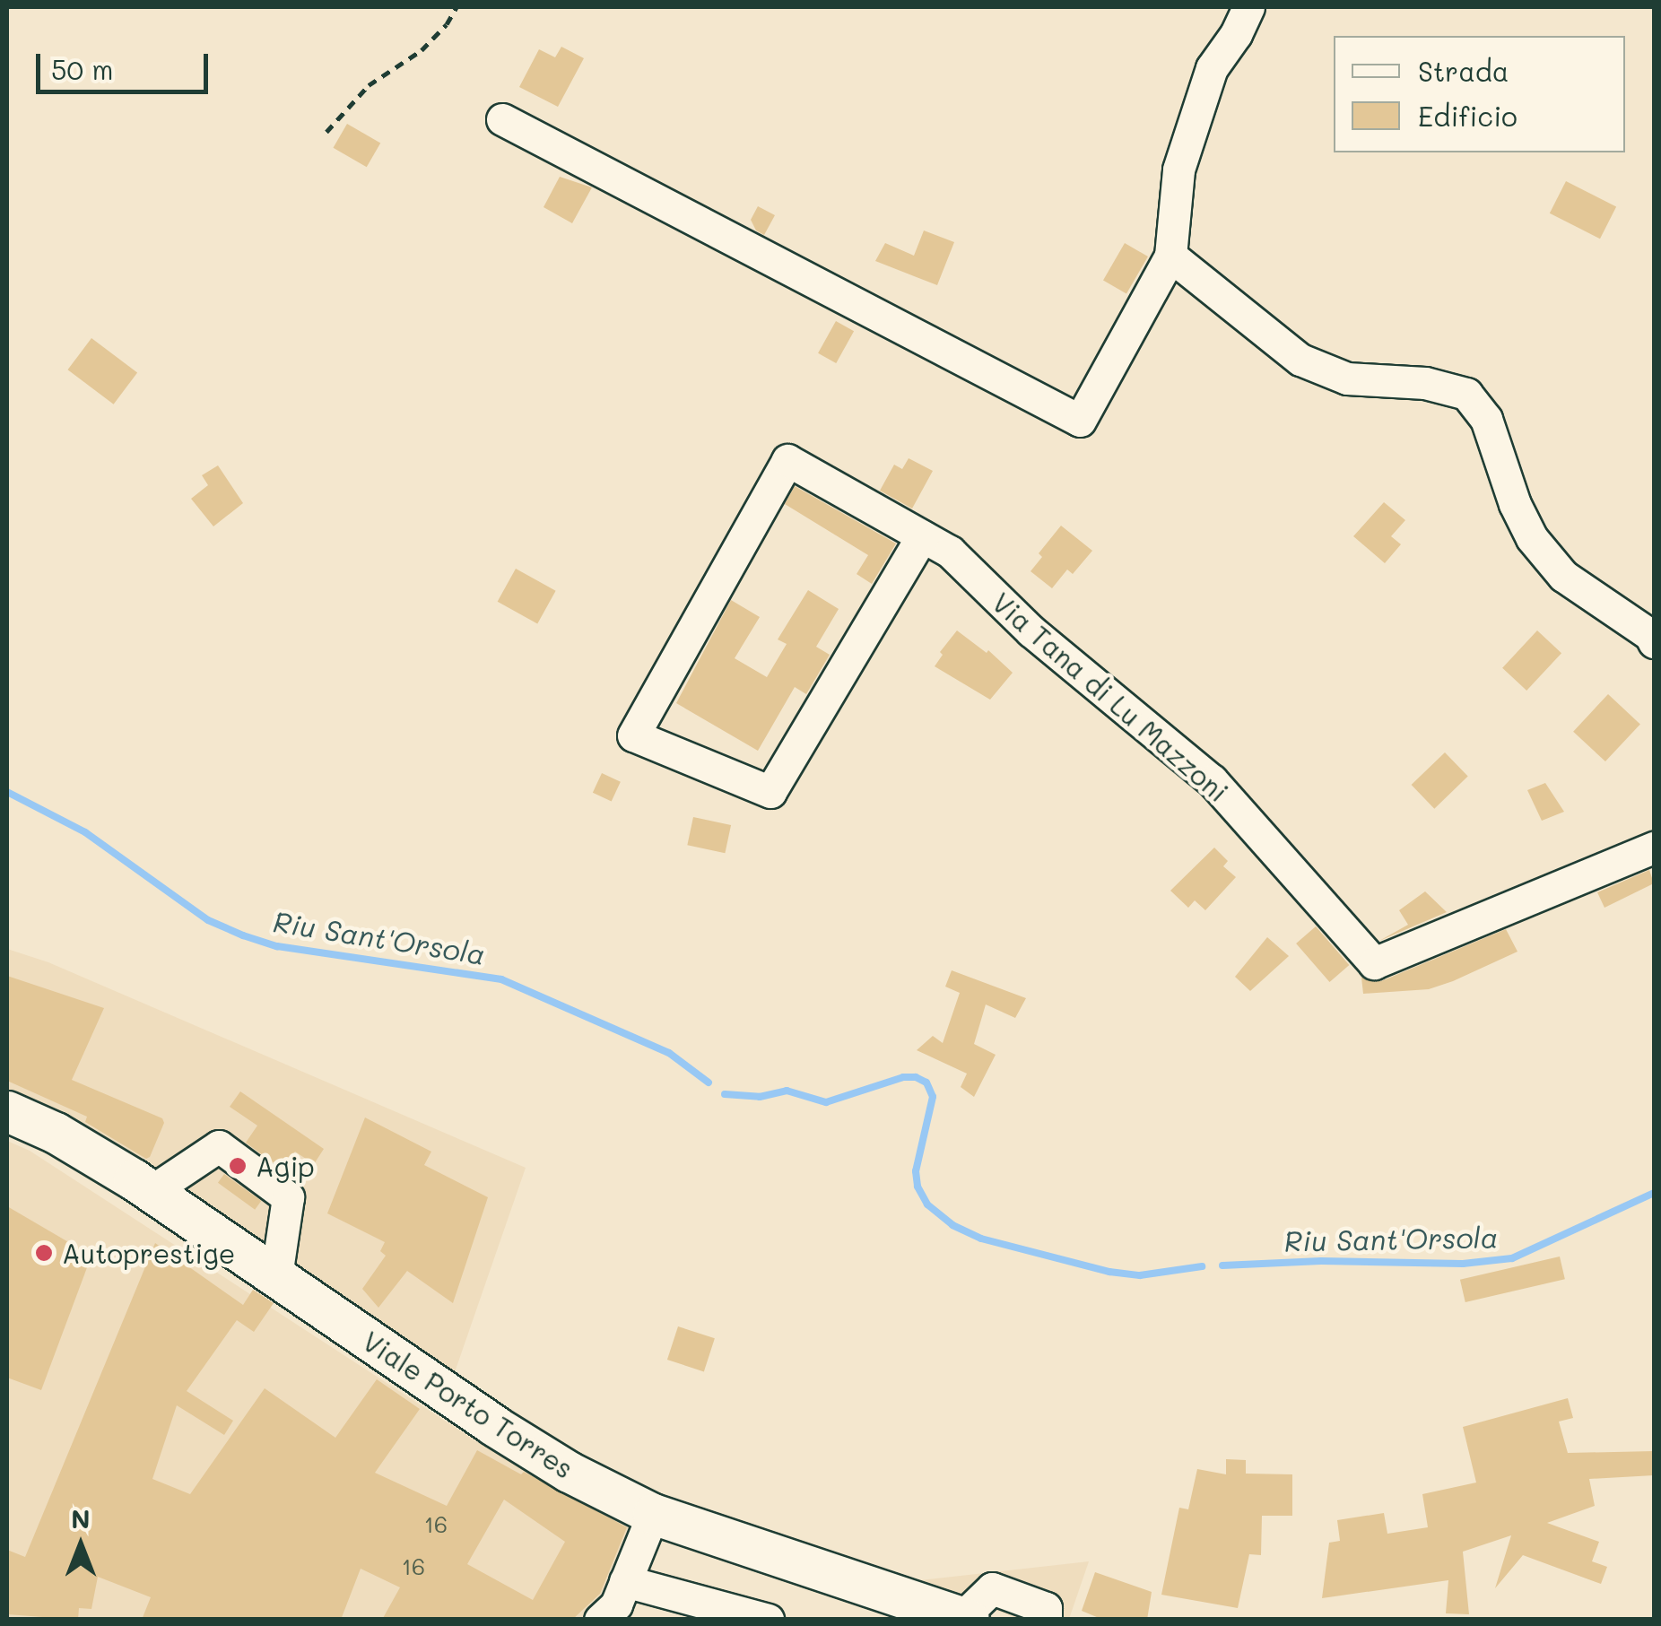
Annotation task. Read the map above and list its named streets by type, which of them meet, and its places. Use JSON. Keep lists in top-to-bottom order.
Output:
{
  "streets": {
    "main road": ["Viale Porto Torres"],
    "street": ["Via Tana di Lu Mazzoni"]
  },
  "water": ["Riu Sant'Orsola"],
  "places": ["Agip", "Autoprestige"],
  "house_numbers": ["16", "16"],
  "legend": ["Strada", "Edificio"],
  "scale_bar": "50 m",
  "north": "top"
}
